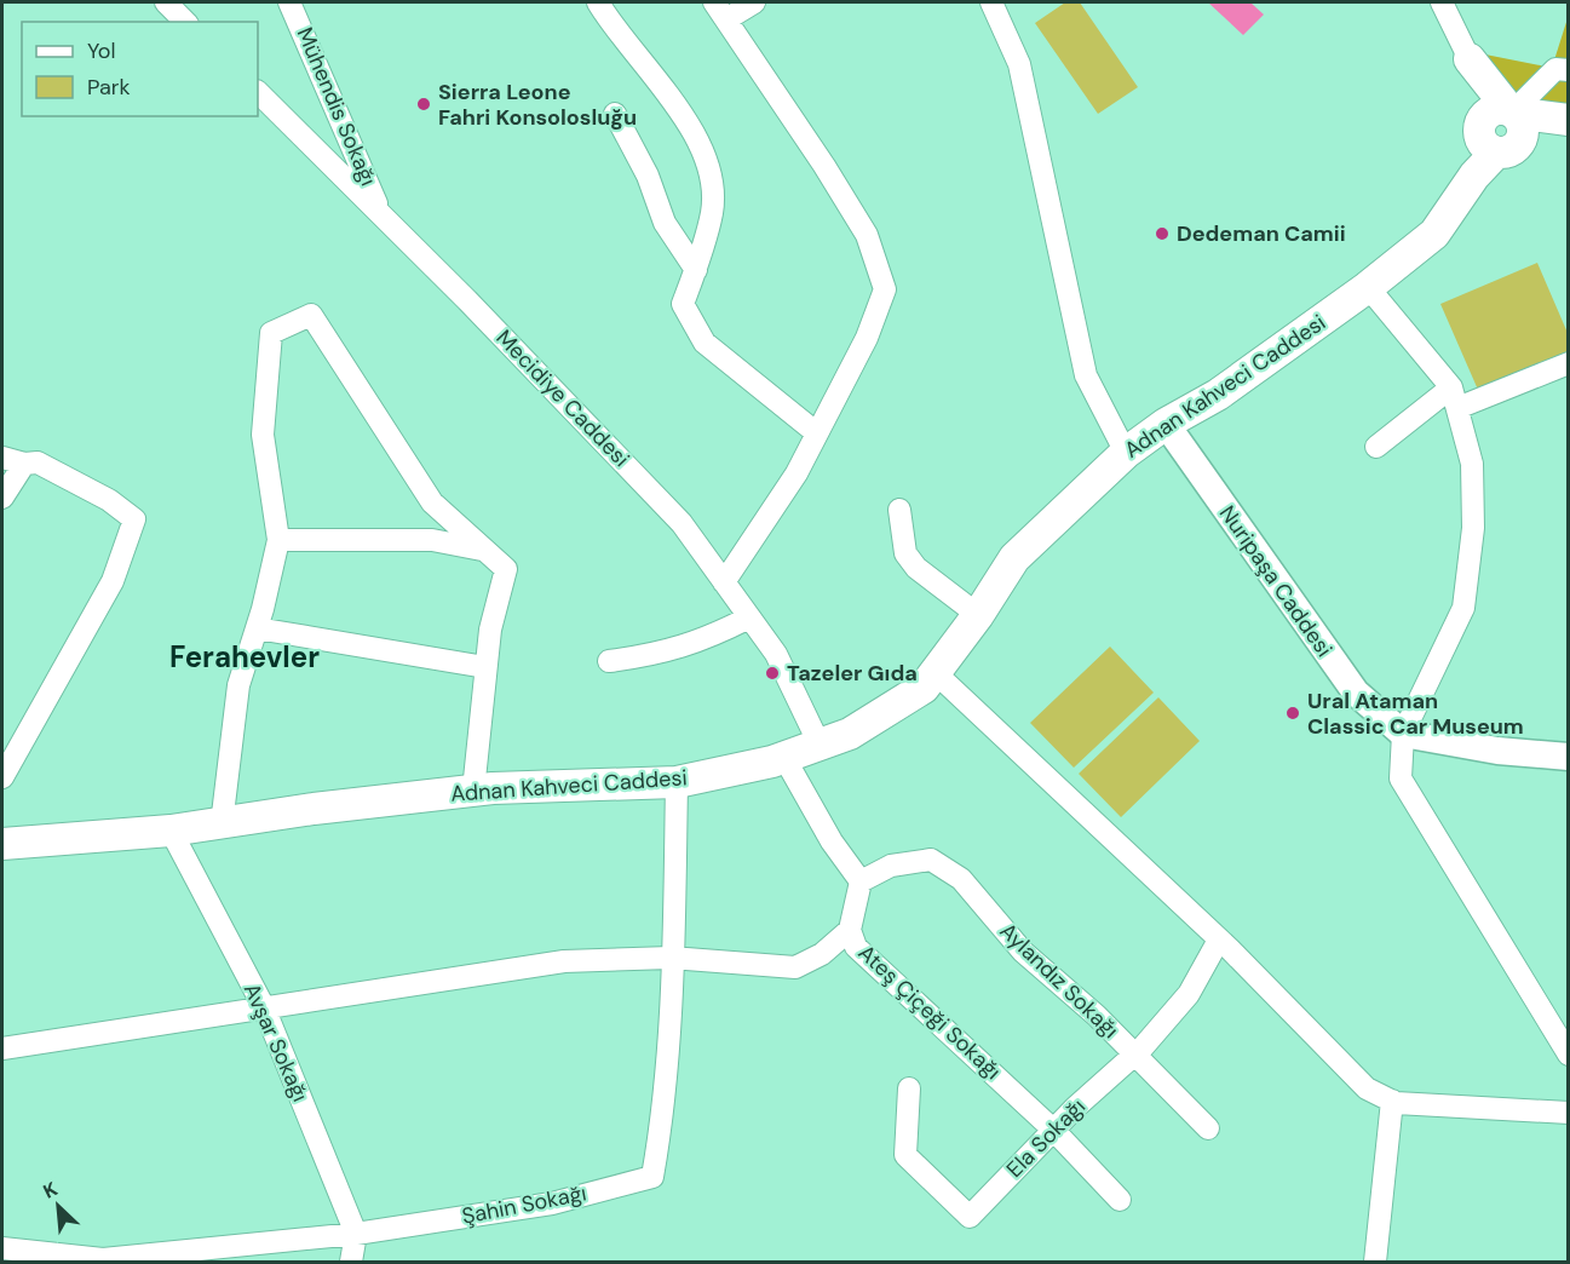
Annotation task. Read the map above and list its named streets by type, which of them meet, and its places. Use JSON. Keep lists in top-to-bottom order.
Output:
{
  "streets": {
    "main road": ["Adnan Kahveci Caddesi"],
    "street": [
      "Mühendis Sokağı",
      "Mecidiye Caddesi",
      "Nuripaşa Caddesi",
      "Aylandız Sokağı",
      "Ateş Çiçeği Sokağı",
      "Avşar Sokağı",
      "Ela Sokağı",
      "Şahin Sokağı"
    ]
  },
  "crossings": [
    ["Mühendis Sokağı", "Mecidiye Caddesi"],
    ["Adnan Kahveci Caddesi", "Mecidiye Caddesi"],
    ["Adnan Kahveci Caddesi", "Nuripaşa Caddesi"],
    ["Adnan Kahveci Caddesi", "Avşar Sokağı"],
    ["Adnan Kahveci Caddesi", "Şahin Sokağı"],
    ["Aylandız Sokağı", "Ateş Çiçeği Sokağı"],
    ["Aylandız Sokağı", "Ela Sokağı"],
    ["Ateş Çiçeği Sokağı", "Ela Sokağı"],
    ["Avşar Sokağı", "Şahin Sokağı"]
  ],
  "districts": ["Ferahevler"],
  "places": [
    "Sierra Leone Fahri Konsolosluğu",
    "Dedeman Camii",
    "Tazeler Gıda",
    "Ural Ataman Classic Car Museum"
  ],
  "legend": ["Yol", "Park"],
  "north": "top left"
}
